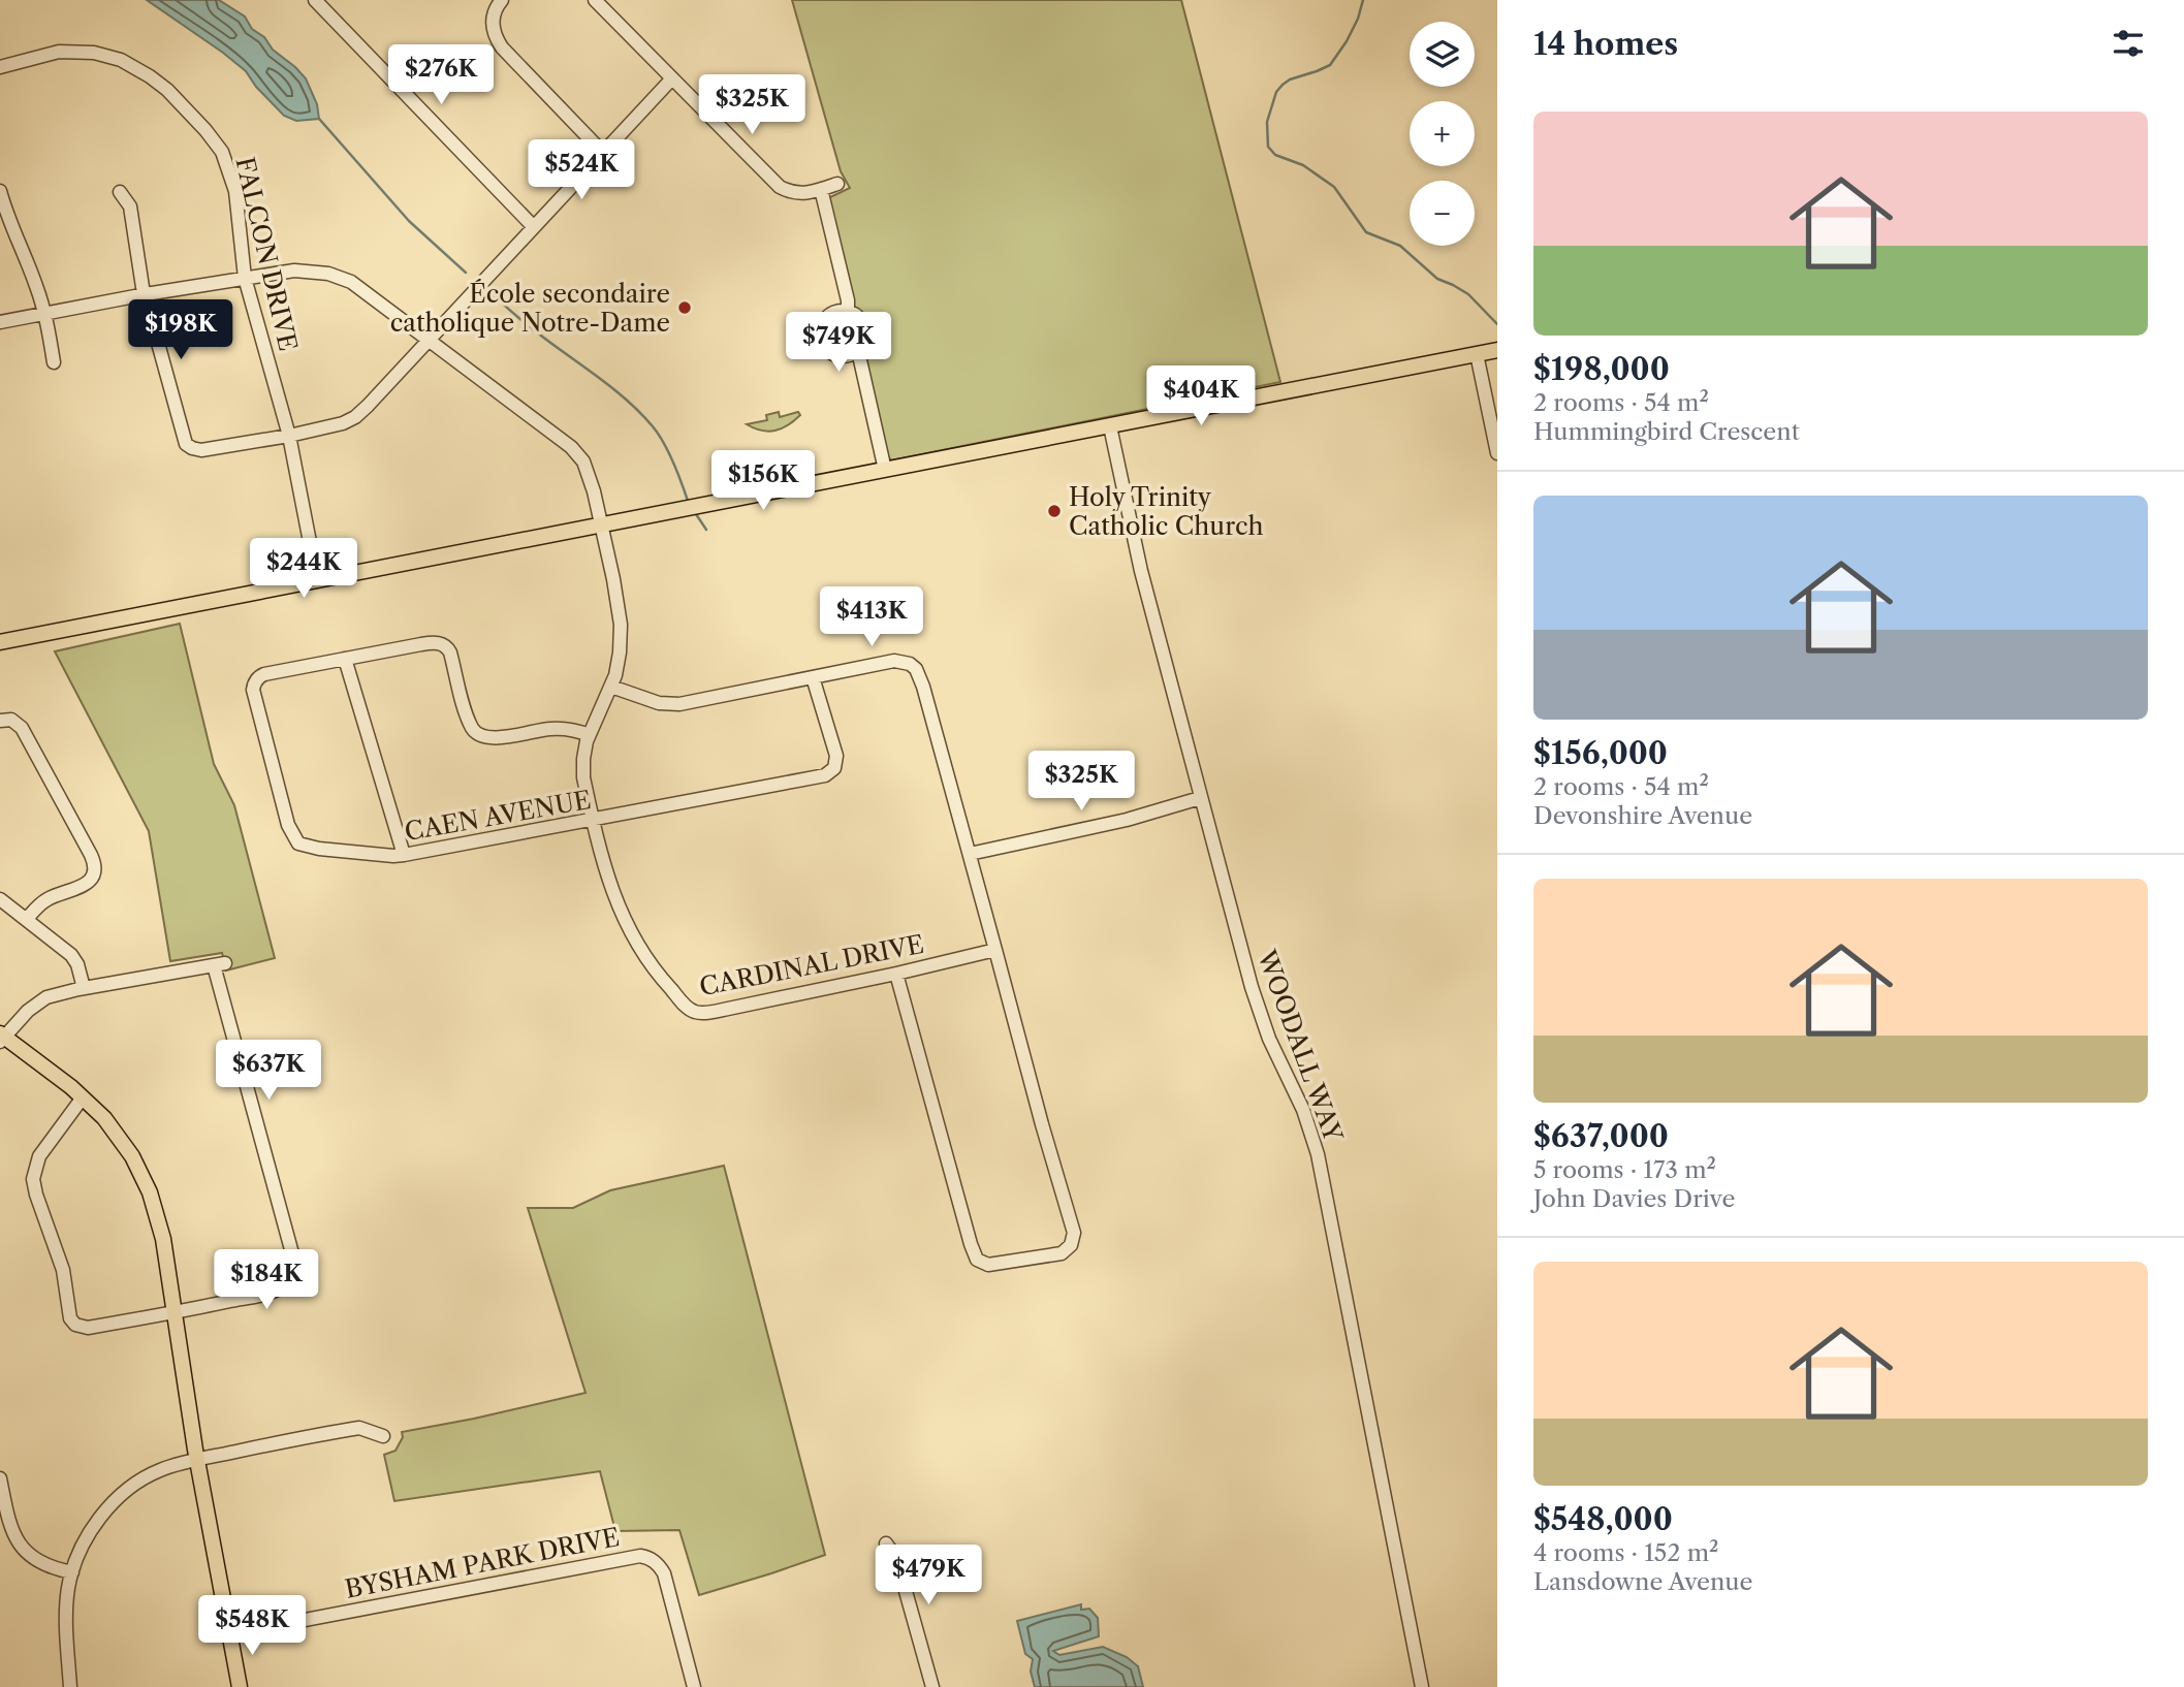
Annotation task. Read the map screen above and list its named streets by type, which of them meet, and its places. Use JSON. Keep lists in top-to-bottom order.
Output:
{
  "streets": {
    "street": [
      "FALCON DRIVE",
      "CAEN AVENUE",
      "CARDINAL DRIVE",
      "WOODALL WAY",
      "BYSHAM PARK DRIVE"
    ]
  },
  "crossings": [
    ["FALCON DRIVE", "CARDINAL DRIVE"],
    ["CAEN AVENUE", "CARDINAL DRIVE"]
  ],
  "places": ["École secondaire catholique Notre-Dame", "Holy Trinity Catholic Church"],
  "page": {
    "heading": "14 homes",
    "map_buttons": ["+", "−"],
    "price": [
      "$276K",
      "$325K",
      "$524K",
      "$198K",
      "$749K",
      "$404K",
      "$156K",
      "$244K",
      "$413K",
      "$325K",
      "$637K",
      "$184K",
      "$479K",
      "$548K"
    ],
    "list": [
      {
        "name": "$198,000",
        "note": "2 rooms · 54 m² · Hummingbird Crescent"
      },
      {
        "name": "$156,000",
        "note": "2 rooms · 54 m² · Devonshire Avenue"
      },
      {
        "name": "$637,000",
        "note": "5 rooms · 173 m² · John Davies Drive"
      },
      {
        "name": "$548,000",
        "note": "4 rooms · 152 m² · Lansdowne Avenue"
      }
    ]
  }
}
